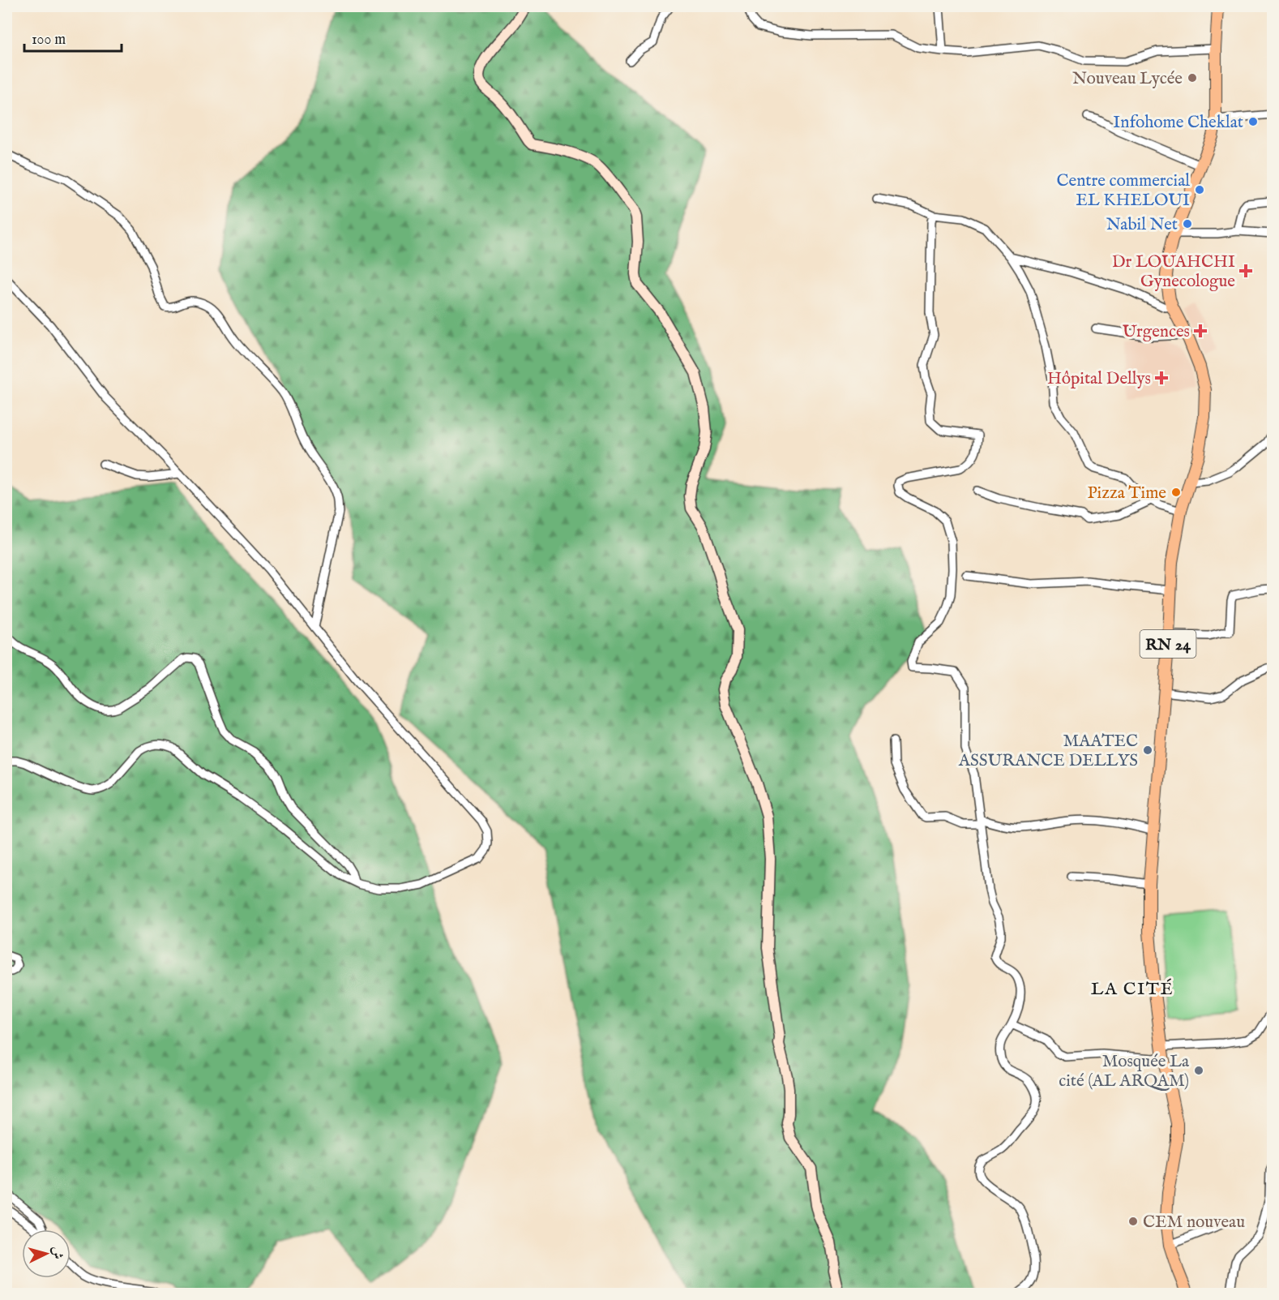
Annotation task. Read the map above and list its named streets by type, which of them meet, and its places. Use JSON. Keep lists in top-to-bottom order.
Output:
{
  "streets": {
    "main road": ["RN 24"]
  },
  "districts": ["LA CITÉ"],
  "places": {
    "other": [
      "Nouveau Lycée",
      "Infohome Cheklat",
      "Centre commercial EL KHELOUI",
      "Nabil Net",
      "Pizza Time",
      "MAATEC ASSURANCE DELLYS",
      "Mosquée La cité (AL ARQAM)",
      "CEM nouveau"
    ],
    "health": ["Dr LOUAHCHI Gynecologue", "Urgences", "Hôpital Dellys"]
  },
  "scale_bar": "100 m",
  "north": "right"
}
